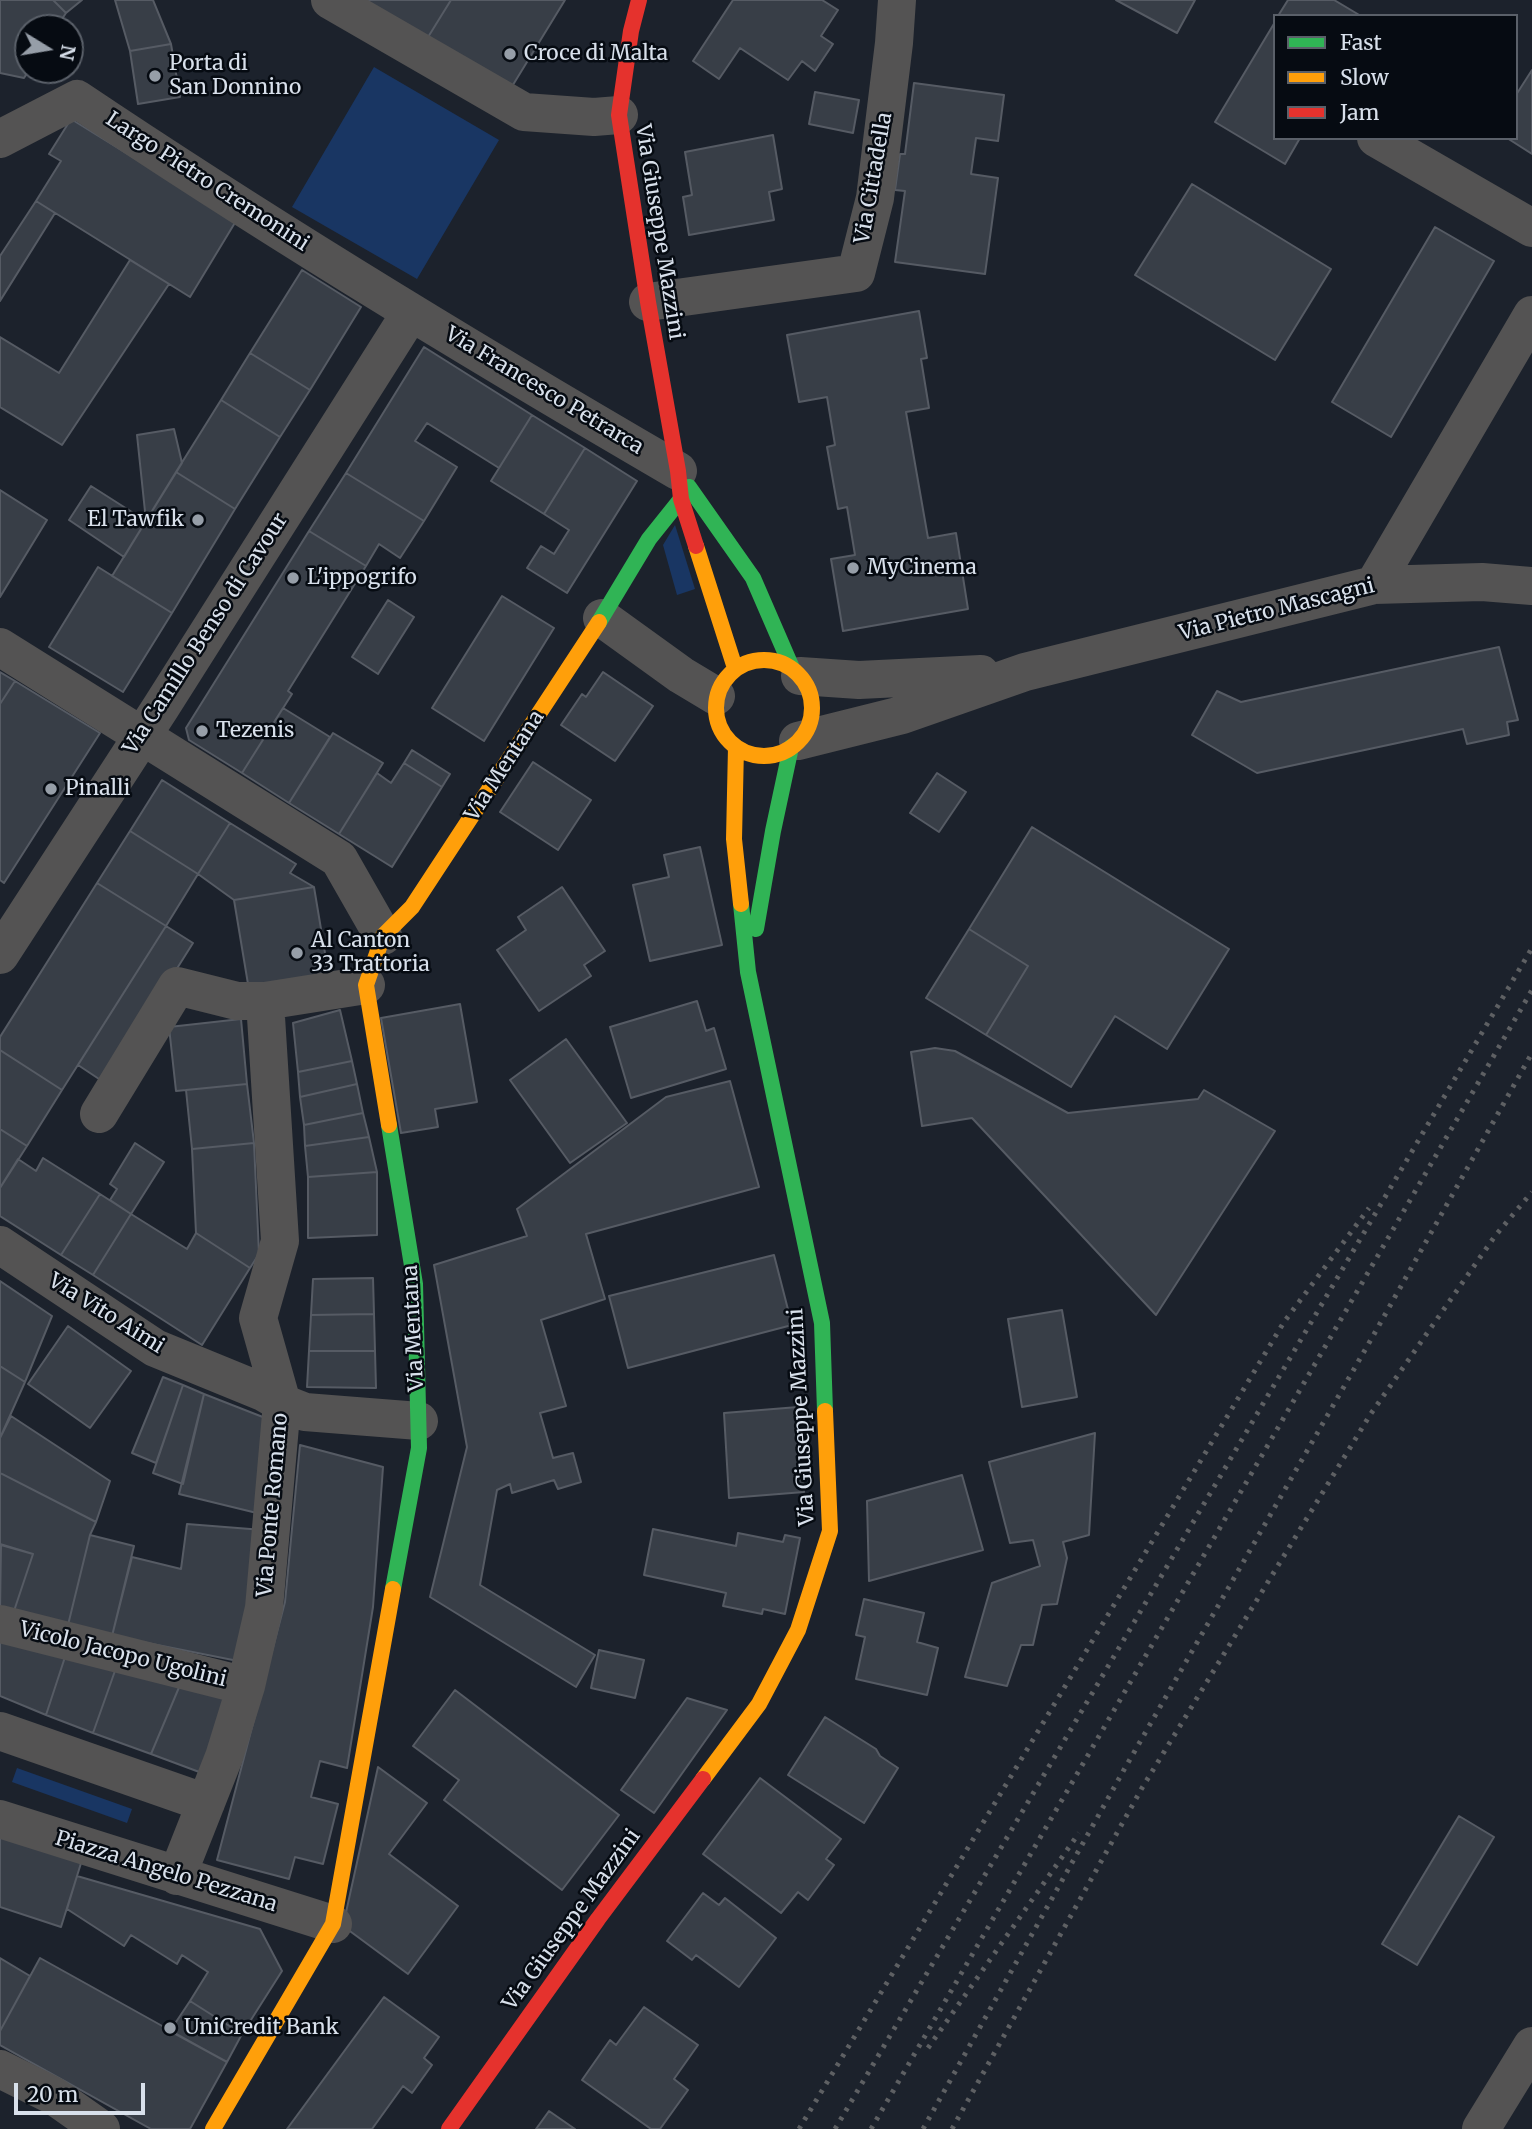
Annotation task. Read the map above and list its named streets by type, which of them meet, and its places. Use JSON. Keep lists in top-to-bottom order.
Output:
{
  "streets": {
    "street": [
      "Via Cittadella",
      "Largo Pietro Cremonini",
      "Via Giuseppe Mazzini",
      "Via Francesco Petrarca",
      "Via Pietro Mascagni",
      "Via Camillo Benso di Cavour",
      "Via Mentana",
      "Via Vito Aimi",
      "Via Ponte Romano",
      "Vicolo Jacopo Ugolini",
      "Piazza Angelo Pezzana"
    ]
  },
  "crossings": [
    ["Via Cittadella", "Via Giuseppe Mazzini"],
    ["Largo Pietro Cremonini", "Via Francesco Petrarca"],
    ["Largo Pietro Cremonini", "Via Camillo Benso di Cavour"],
    ["Via Giuseppe Mazzini", "Via Francesco Petrarca"],
    ["Via Giuseppe Mazzini", "Via Pietro Mascagni"],
    ["Via Giuseppe Mazzini", "Via Mentana"],
    ["Via Francesco Petrarca", "Via Camillo Benso di Cavour"],
    ["Via Francesco Petrarca", "Via Mentana"],
    ["Via Mentana", "Via Vito Aimi"],
    ["Via Mentana", "Piazza Angelo Pezzana"],
    ["Via Vito Aimi", "Via Ponte Romano"],
    ["Via Ponte Romano", "Vicolo Jacopo Ugolini"],
    ["Via Ponte Romano", "Piazza Angelo Pezzana"]
  ],
  "places": [
    "Croce di Malta",
    "Porta di San Donnino",
    "El Tawfik",
    "MyCinema",
    "L'ippogrifo",
    "Tezenis",
    "Pinalli",
    "Al Canton 33 Trattoria",
    "UniCredit Bank"
  ],
  "legend": ["Fast", "Slow", "Jam"],
  "scale_bar": "20 m",
  "north": "right"
}
